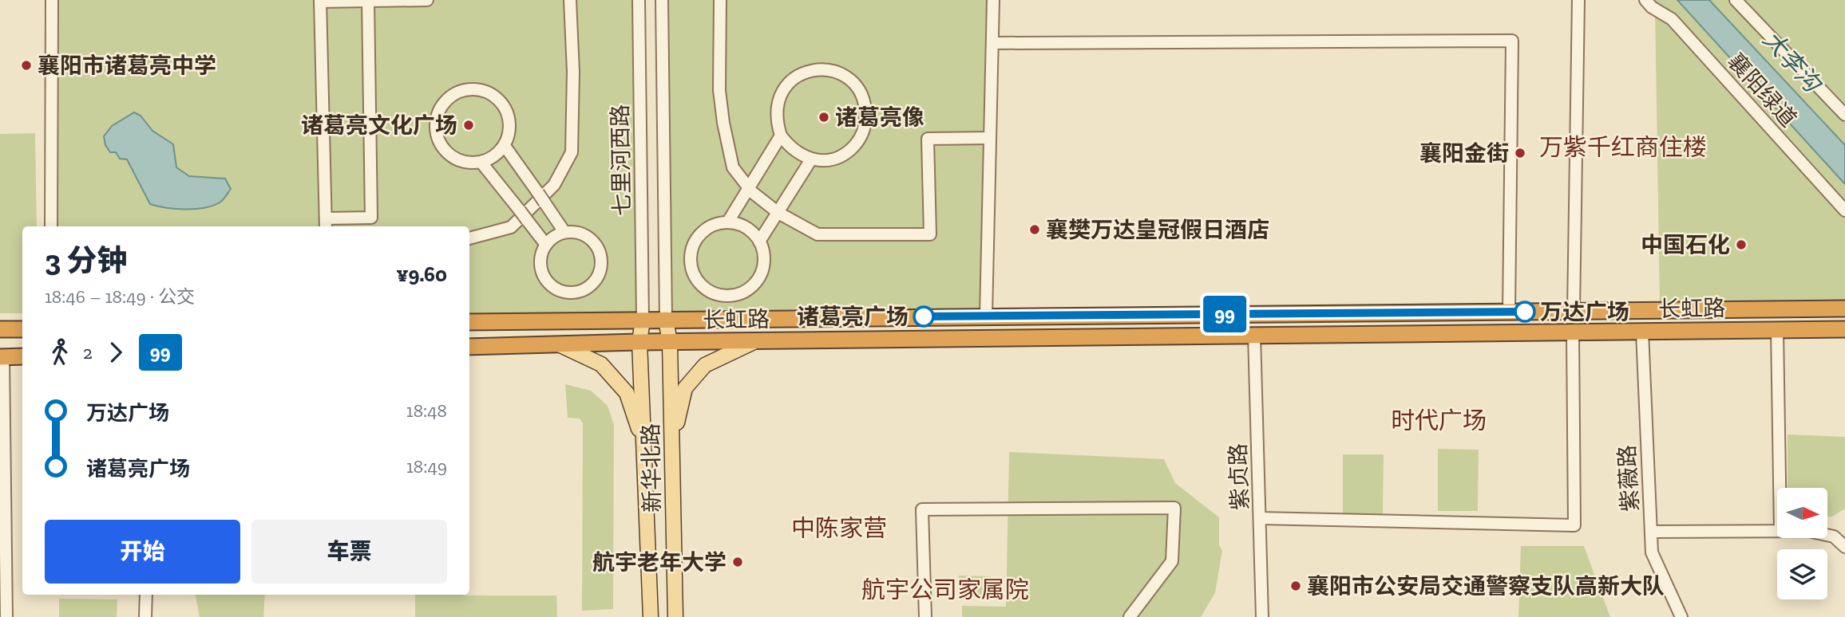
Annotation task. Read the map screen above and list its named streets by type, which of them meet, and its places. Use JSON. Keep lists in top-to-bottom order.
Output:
{
  "streets": {
    "highway": ["长虹路"],
    "main road": ["新华北路"],
    "street": [
      "襄阳绿道",
      "七里河西路",
      "紫贞路",
      "紫薇路"
    ]
  },
  "crossings": [
    ["七里河西路", "长虹路"],
    ["七里河西路", "新华北路"],
    ["长虹路", "新华北路"],
    ["长虹路", "紫贞路"],
    ["长虹路", "紫薇路"]
  ],
  "districts": [
    "万紫千红商住楼",
    "时代广场",
    "中陈家营",
    "航宇公司家属院"
  ],
  "water": ["大李沟"],
  "places": [
    "襄阳市诸葛亮中学",
    "诸葛亮像",
    "诸葛亮文化广场",
    "襄阳金街",
    "襄樊万达皇冠假日酒店",
    "中国石化",
    "万达广场",
    "诸葛亮广场",
    "航宇老年大学",
    "襄阳市公安局交通警察支队高新大队"
  ],
  "lines": ["bus line 99"],
  "north": "right",
  "page": {
    "on_map": "99",
    "heading": ["3 分钟", "18:46 – 18:49 · 公交", "¥9.60"],
    "legs": ["2", "99"],
    "list": [
      {
        "name": "万达广场",
        "value": "18:48"
      },
      {
        "name": "诸葛亮广场",
        "value": "18:49"
      }
    ],
    "buttons": ["开始", "车票"]
  }
}
